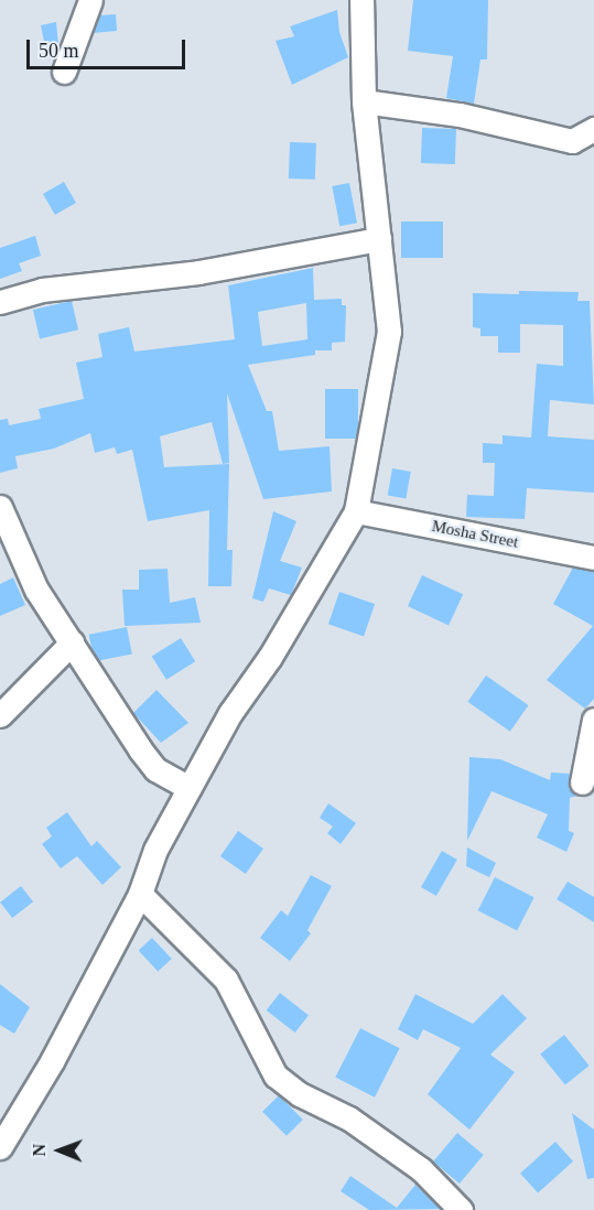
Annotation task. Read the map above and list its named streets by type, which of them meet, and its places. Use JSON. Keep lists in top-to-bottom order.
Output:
{
  "streets": {
    "street": ["Mosha Street"]
  },
  "scale_bar": "50 m",
  "north": "left"
}
